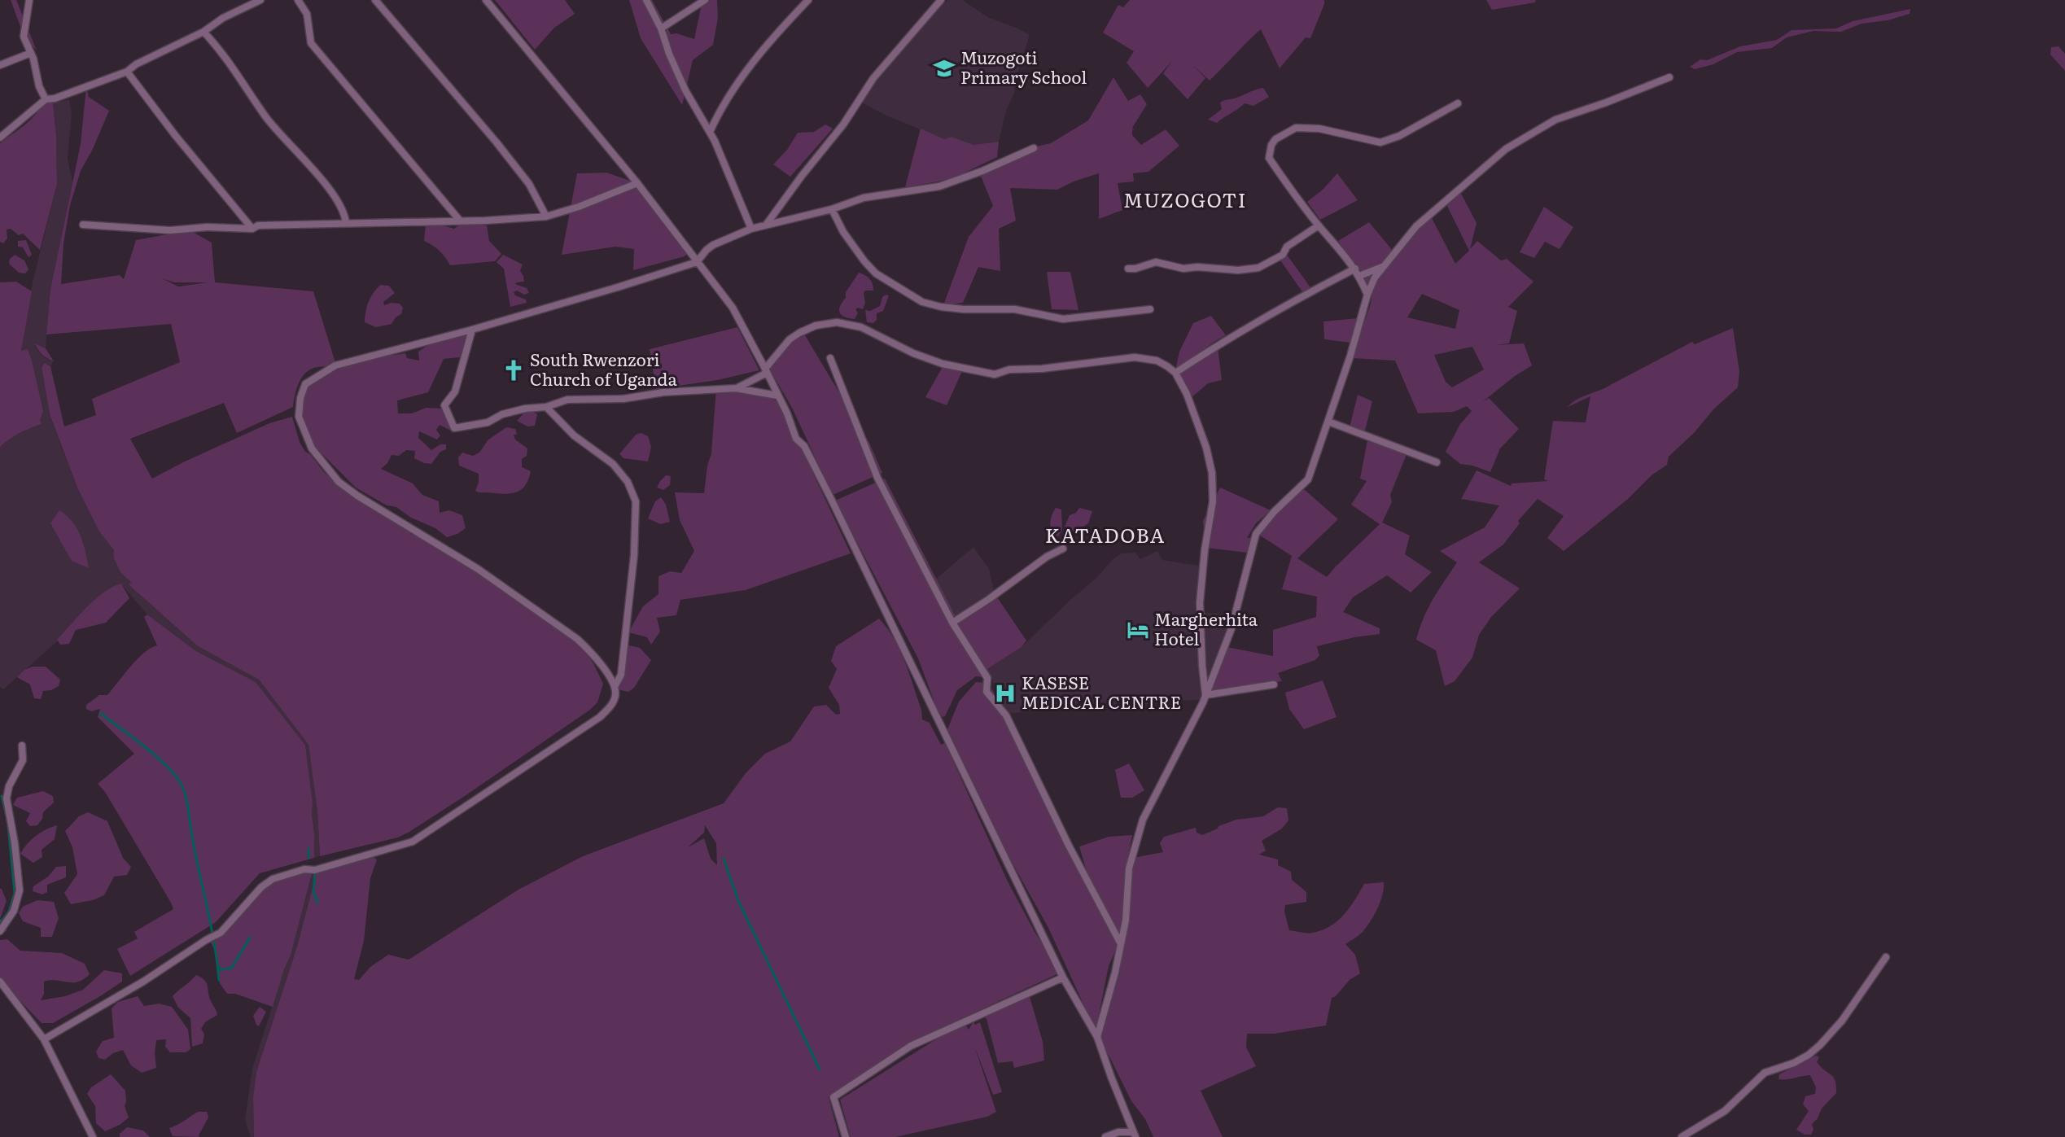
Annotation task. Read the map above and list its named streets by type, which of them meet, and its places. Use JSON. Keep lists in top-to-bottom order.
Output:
{
  "districts": ["MUZOGOTI", "KATADOBA"],
  "places": {
    "school or university": ["Muzogoti Primary School"],
    "church": ["South Rwenzori Church of Uganda"],
    "hotel": ["Margherhita Hotel"],
    "hospital": ["KASESE MEDICAL CENTRE"]
  }
}
